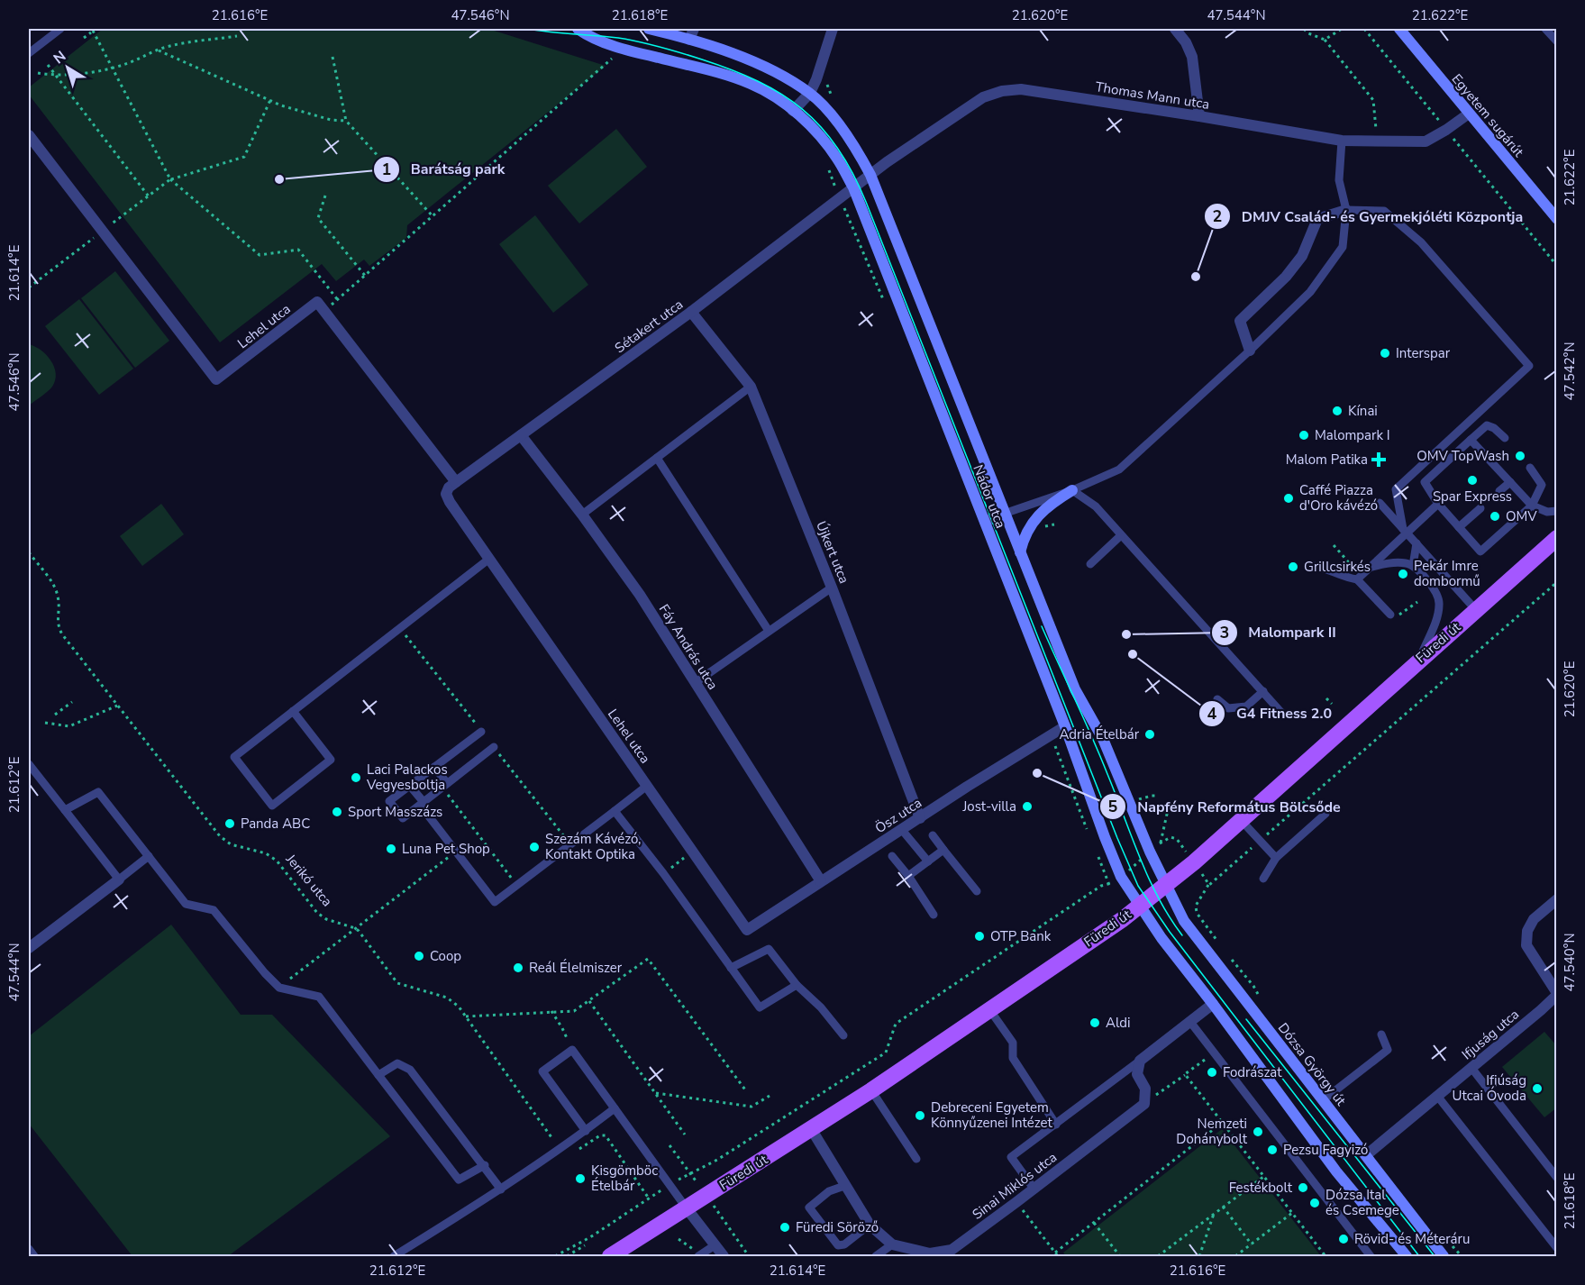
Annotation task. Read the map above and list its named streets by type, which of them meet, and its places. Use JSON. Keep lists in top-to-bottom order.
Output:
{
  "streets": {
    "main road": ["Füredi út"],
    "street": [
      "Thomas Mann utca",
      "Egyetem sugárút",
      "Lehel utca",
      "Sétakert utca",
      "Nádor utca",
      "Újkert utca",
      "Fáy András utca",
      "Ösz utca",
      "Ifjuság utca",
      "Dózsa György út",
      "Sinai Miklós utca"
    ],
    "path": ["Jerikó utca"]
  },
  "crossings": [
    ["Thomas Mann utca", "Egyetem sugárút"],
    ["Thomas Mann utca", "Sétakert utca"],
    ["Thomas Mann utca", "Nádor utca"],
    ["Lehel utca", "Sétakert utca"],
    ["Lehel utca", "Ösz utca"],
    ["Sétakert utca", "Nádor utca"],
    ["Sétakert utca", "Újkert utca"],
    ["Sétakert utca", "Fáy András utca"],
    ["Nádor utca", "Füredi út"],
    ["Nádor utca", "Ösz utca"],
    ["Nádor utca", "Dózsa György út"],
    ["Újkert utca", "Ösz utca"],
    ["Füredi út", "Dózsa György út"],
    ["Füredi út", "Sinai Miklós utca"],
    ["Fáy András utca", "Ösz utca"],
    ["Ifjuság utca", "Dózsa György út"]
  ],
  "places": {
    "other": [
      "Barátság park",
      "DMJV Család- és Gyermekjóléti Központja",
      "Interspar",
      "Kínai",
      "Malompark I",
      "OMV TopWash",
      "Spar Express",
      "Caffé Piazza d'Oro kávézó",
      "OMV",
      "Grillcsirkés",
      "Pekár Imre dombormű",
      "Malompark II",
      "G4 Fitness 2.0",
      "Adria Ételbár",
      "Napfény Református Bölcsőde",
      "Laci Palackos Vegyesboltja",
      "Jost-villa",
      "Sport Masszázs",
      "Panda ABC",
      "Szezám Kávézó, Kontakt Optika",
      "Luna Pet Shop",
      "OTP Bank",
      "Coop",
      "Reál Élelmiszer",
      "Aldi",
      "Fodrászat",
      "Ifjúság Utcai Óvoda",
      "Debreceni Egyetem Könnyűzenei Intézet",
      "Nemzeti Dohánybolt",
      "Pezsu Fagyizó",
      "Kisgömböc Ételbár",
      "Festékbolt",
      "Dózsa Ital és Csemege",
      "Füredi Söröző",
      "Rövid- és Méteráru"
    ],
    "health": ["Malom Patika"]
  },
  "north": "top left",
  "coordinates": [
    "21.616°E",
    "47.546°N",
    "21.618°E",
    "21.620°E",
    "47.544°N",
    "21.622°E",
    "21.614°E",
    "47.542°N",
    "21.612°E",
    "47.540°N"
  ]
}
